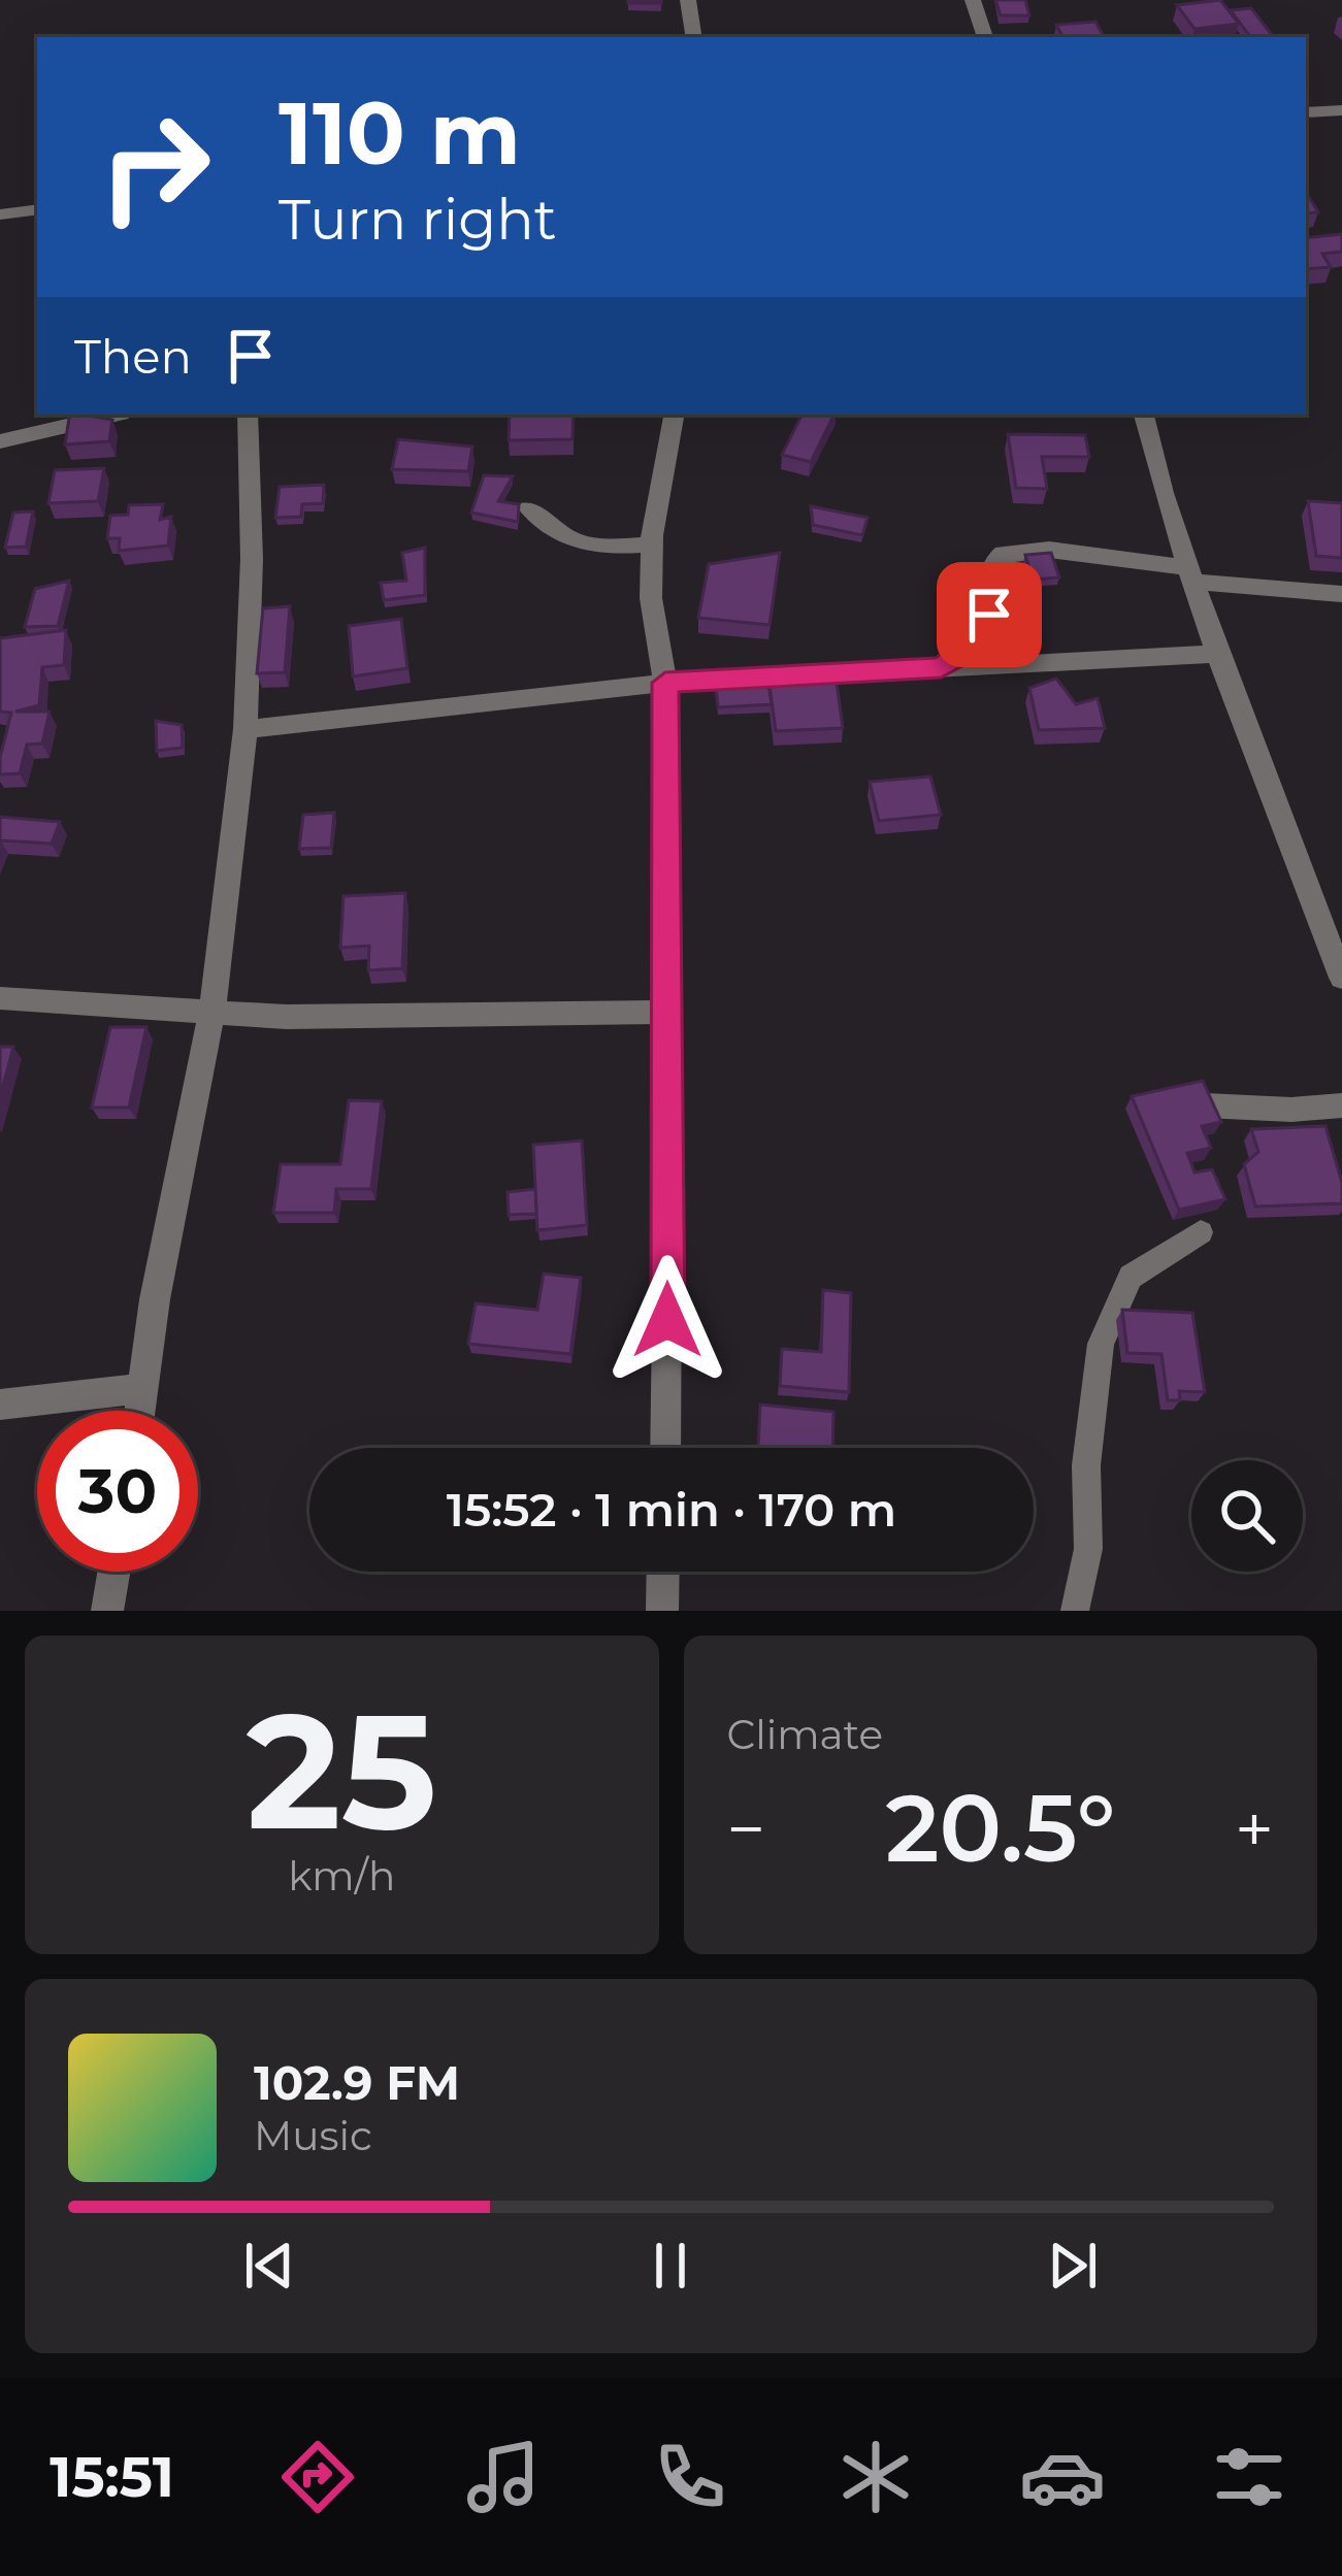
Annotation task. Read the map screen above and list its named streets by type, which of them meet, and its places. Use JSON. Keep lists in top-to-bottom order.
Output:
{
  "page": {
    "turn": ["110 m", "Turn right"],
    "then": "Then",
    "limit": "30",
    "trip": "15:52 · 1 min · 170 m",
    "tile": [
      ["25", "km/h"],
      "Climate"
    ],
    "heat": ["−", "20.5°", "+"],
    "song": ["102.9 FM", "Music"],
    "tabs": "15:51"
  }
}
